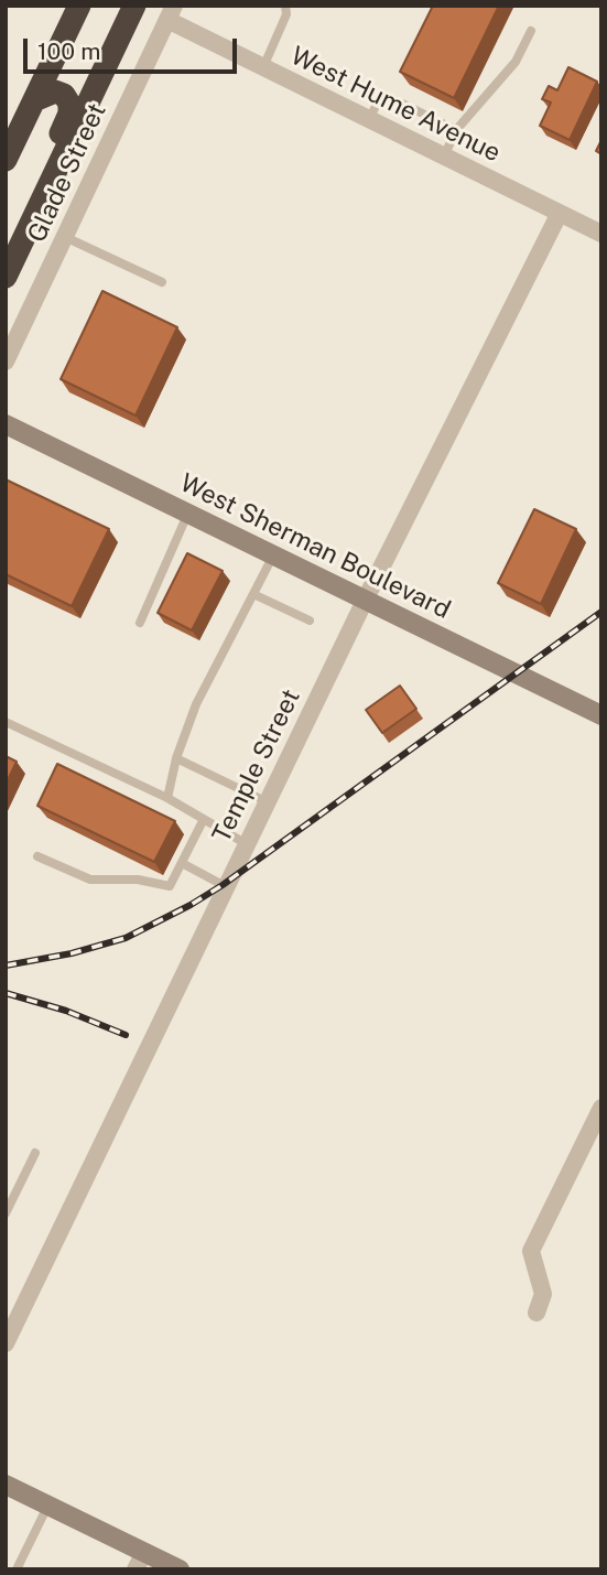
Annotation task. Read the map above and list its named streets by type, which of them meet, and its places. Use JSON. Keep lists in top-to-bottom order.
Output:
{
  "streets": {
    "main road": ["West Sherman Boulevard"],
    "street": ["West Hume Avenue", "Glade Street", "Temple Street"]
  },
  "crossings": [
    ["West Hume Avenue", "Glade Street"],
    ["West Hume Avenue", "Temple Street"],
    ["West Sherman Boulevard", "Temple Street"]
  ],
  "scale_bar": "100 m"
}
